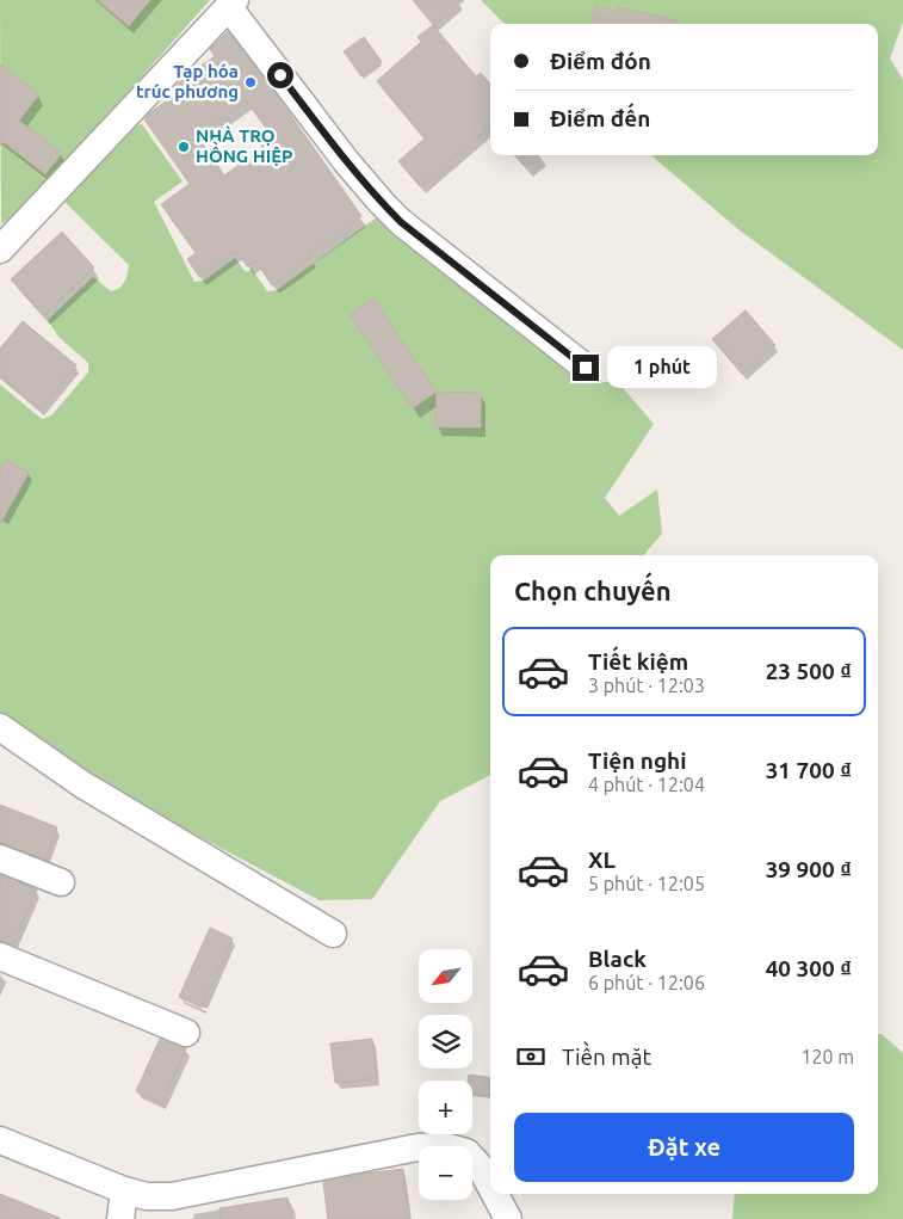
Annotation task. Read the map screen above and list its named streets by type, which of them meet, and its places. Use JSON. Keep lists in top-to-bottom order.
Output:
{
  "places": ["Tạp hóa trúc phương", "NHÀ TRỌ HỒNG HIỆP"],
  "north": "bottom left",
  "page": {
    "banner": ["Điểm đón", "Điểm đến"],
    "bubble": "1 phút",
    "heading": "Chọn chuyến",
    "list": [
      {
        "name": "Tiết kiệm",
        "note": "3 phút · 12:03",
        "value": "23 500 ₫"
      },
      {
        "name": "Tiện nghi",
        "note": "4 phút · 12:04",
        "value": "31 700 ₫"
      },
      {
        "name": "XL",
        "note": "5 phút · 12:05",
        "value": "39 900 ₫"
      },
      {
        "name": "Black",
        "note": "6 phút · 12:06",
        "value": "40 300 ₫"
      }
    ],
    "map_buttons": ["+", "−"],
    "pay": ["Tiền mặt", "120 m"],
    "buttons": "Đặt xe"
  }
}
